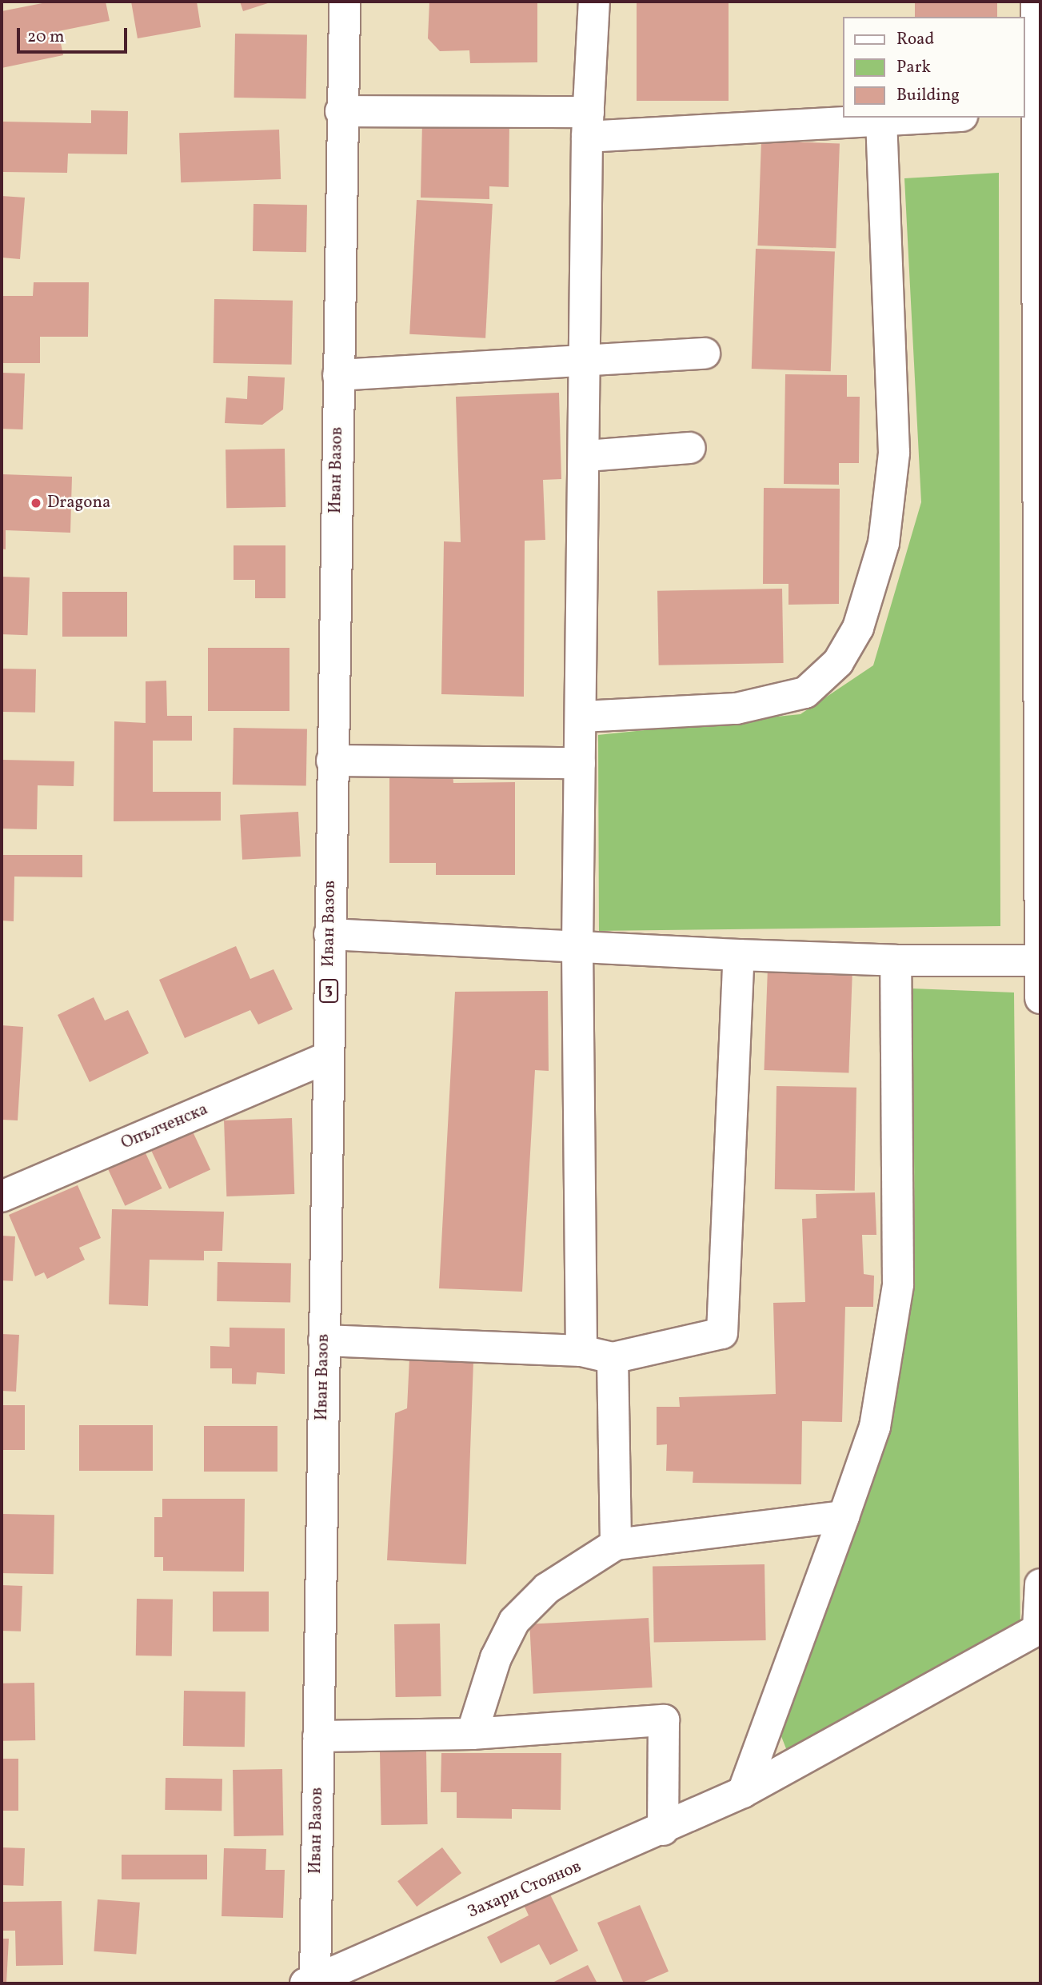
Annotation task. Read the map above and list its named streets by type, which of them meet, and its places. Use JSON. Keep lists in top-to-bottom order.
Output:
{
  "streets": {
    "street": [
      "Иван Вазов",
      "3",
      "Опълченска",
      "Захари Стоянов"
    ]
  },
  "crossings": [
    ["Иван Вазов", "Опълченска"],
    ["Иван Вазов", "Захари Стоянов"]
  ],
  "places": ["Dragona"],
  "legend": ["Road", "Park", "Building"],
  "scale_bar": "20 m"
}
